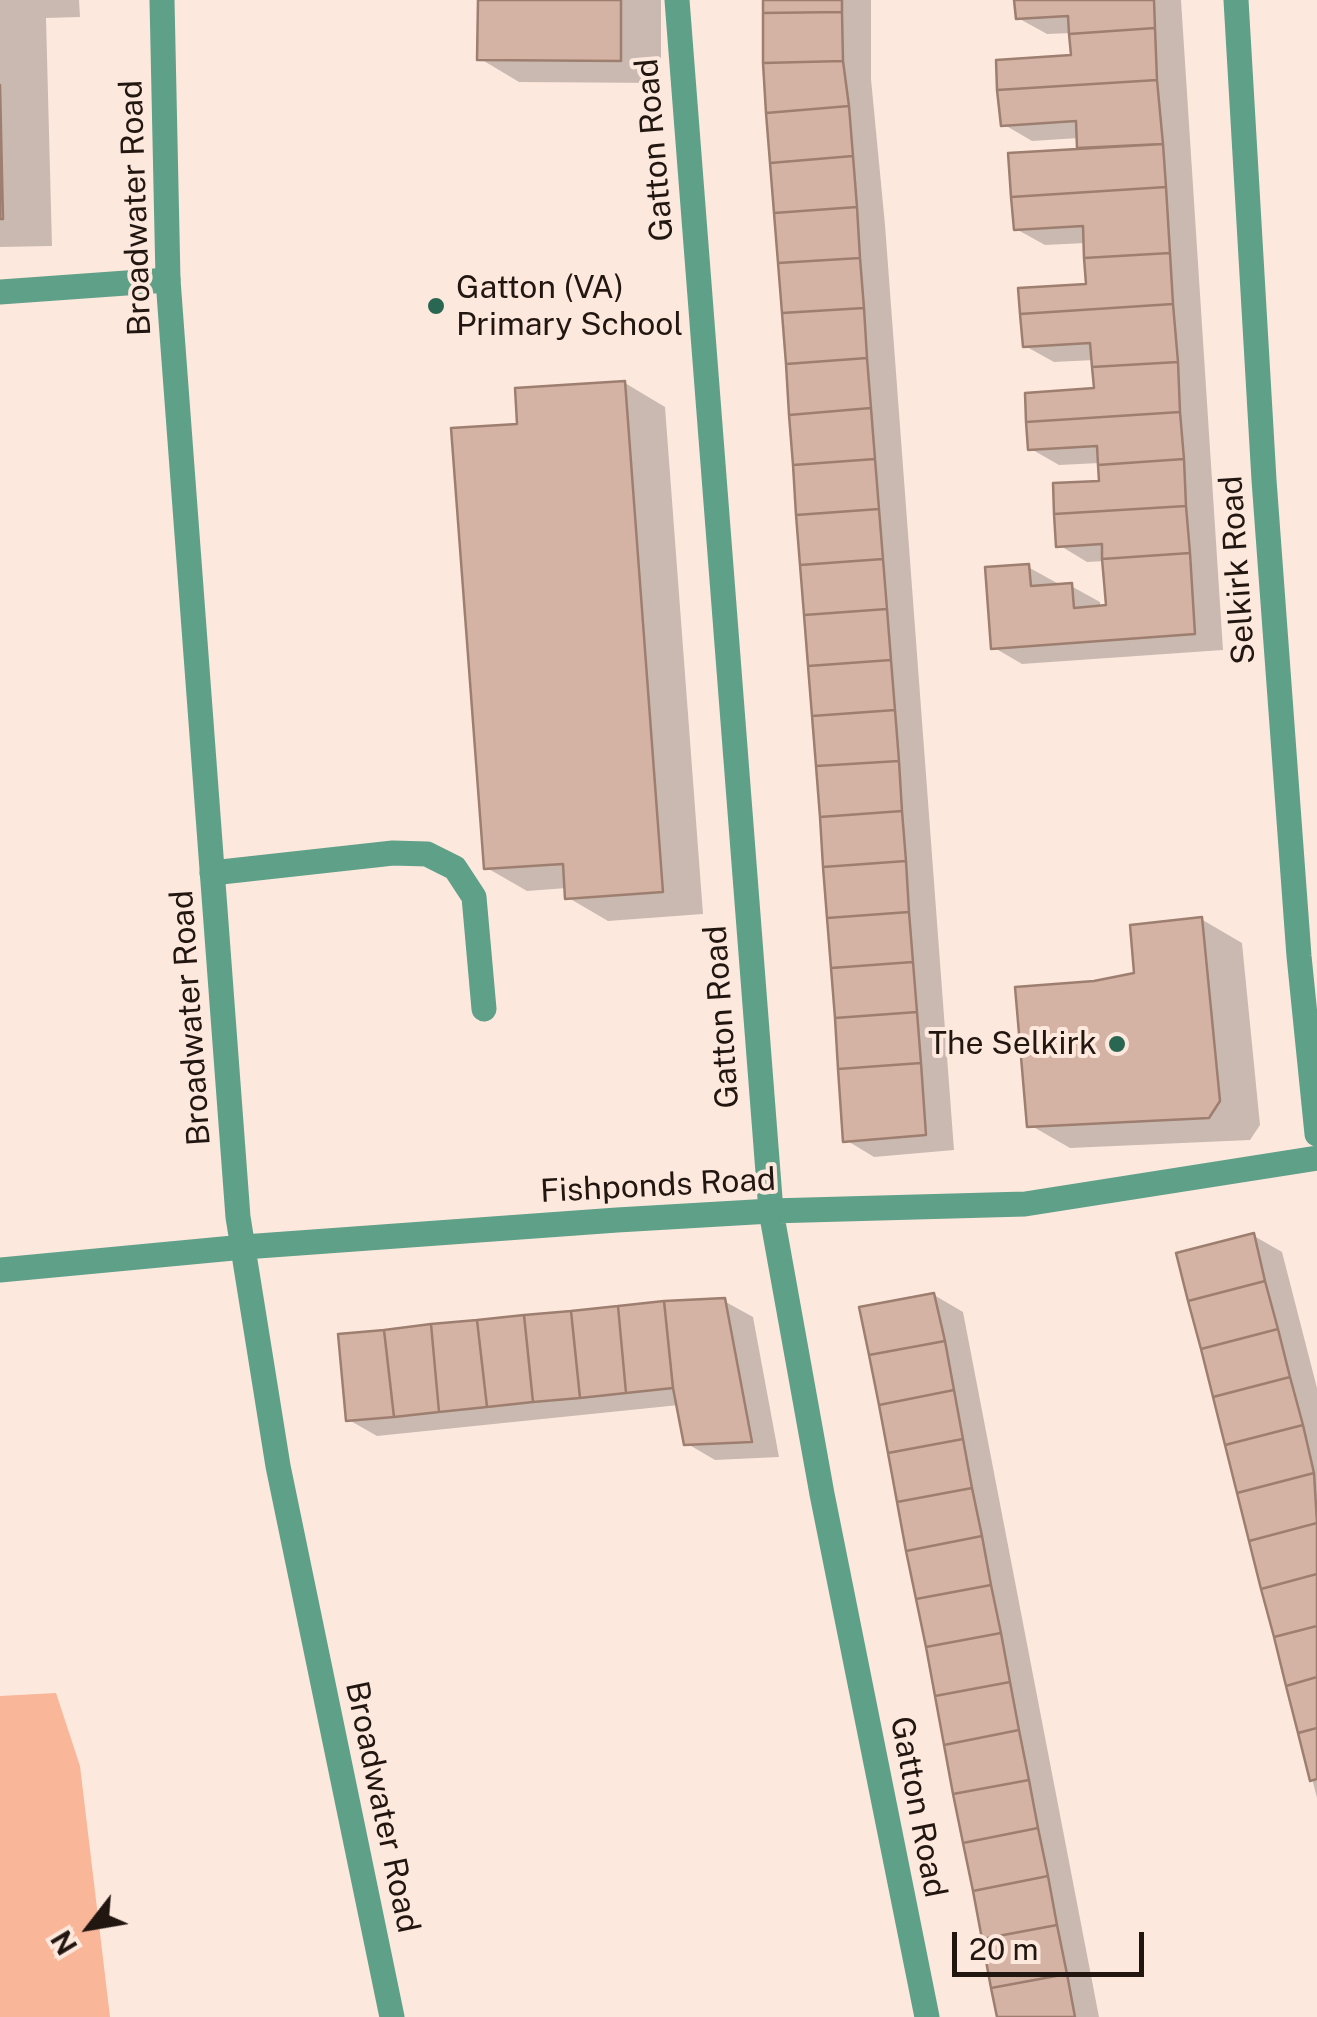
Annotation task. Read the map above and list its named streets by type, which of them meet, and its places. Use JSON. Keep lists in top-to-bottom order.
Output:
{
  "streets": {
    "street": [
      "Gatton Road",
      "Broadwater Road",
      "Selkirk Road",
      "Fishponds Road"
    ]
  },
  "crossings": [
    ["Gatton Road", "Fishponds Road"],
    ["Broadwater Road", "Fishponds Road"]
  ],
  "places": ["Gatton (VA) Primary School", "The Selkirk"],
  "scale_bar": "20 m",
  "north": "bottom left"
}
